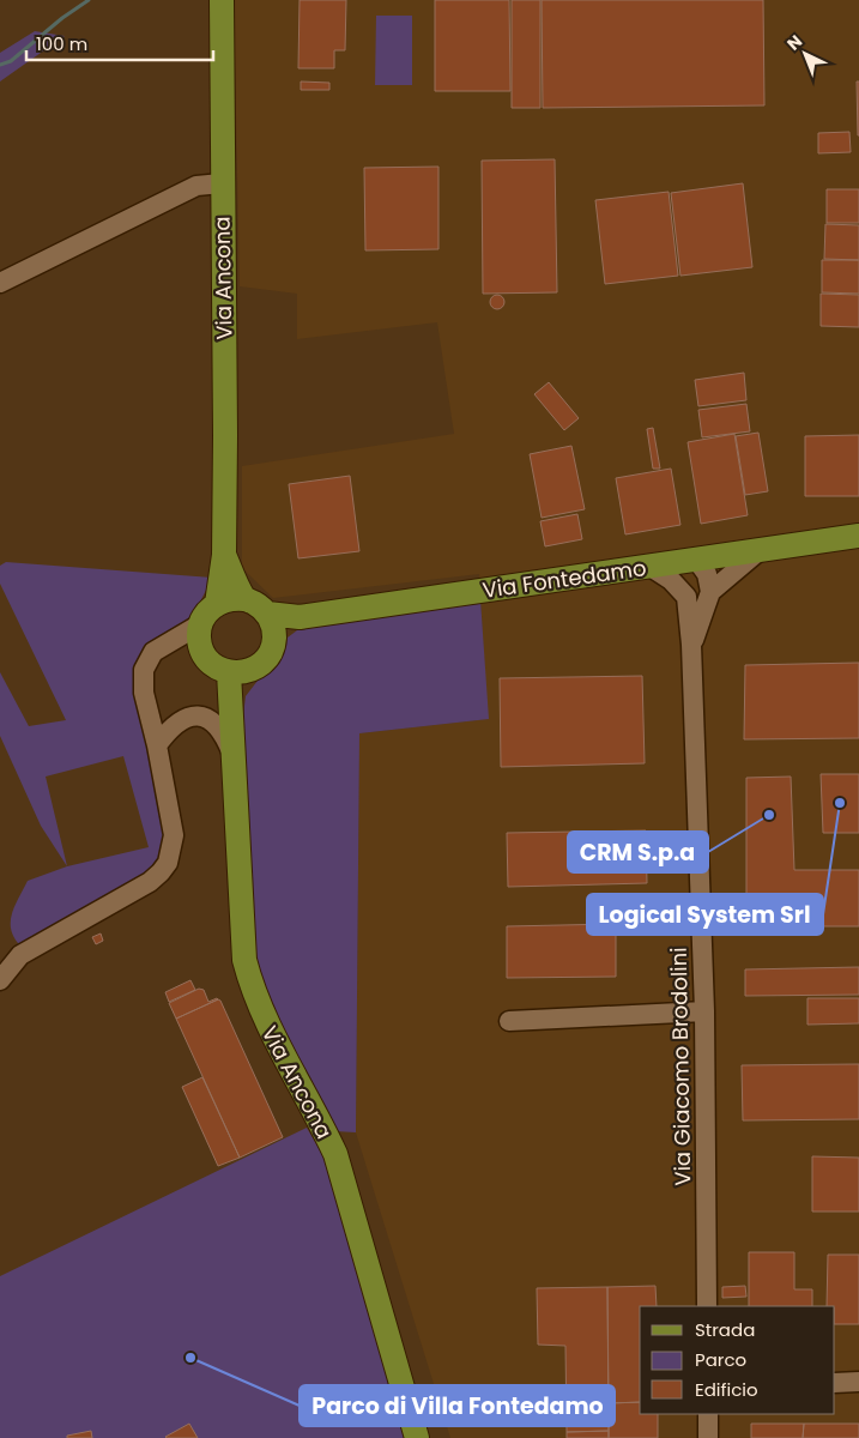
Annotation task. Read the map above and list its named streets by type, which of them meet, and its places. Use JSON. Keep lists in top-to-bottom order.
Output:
{
  "streets": {
    "main road": ["Via Ancona", "Via Fontedamo"],
    "street": ["Via Giacomo Brodolini"]
  },
  "crossings": [
    ["Via Ancona", "Via Fontedamo"],
    ["Via Fontedamo", "Via Giacomo Brodolini"]
  ],
  "places": ["Logical System Srl", "CRM S.p.a", "Parco di Villa Fontedamo"],
  "legend": ["Strada", "Parco", "Edificio"],
  "scale_bar": "100 m",
  "north": "top left"
}
